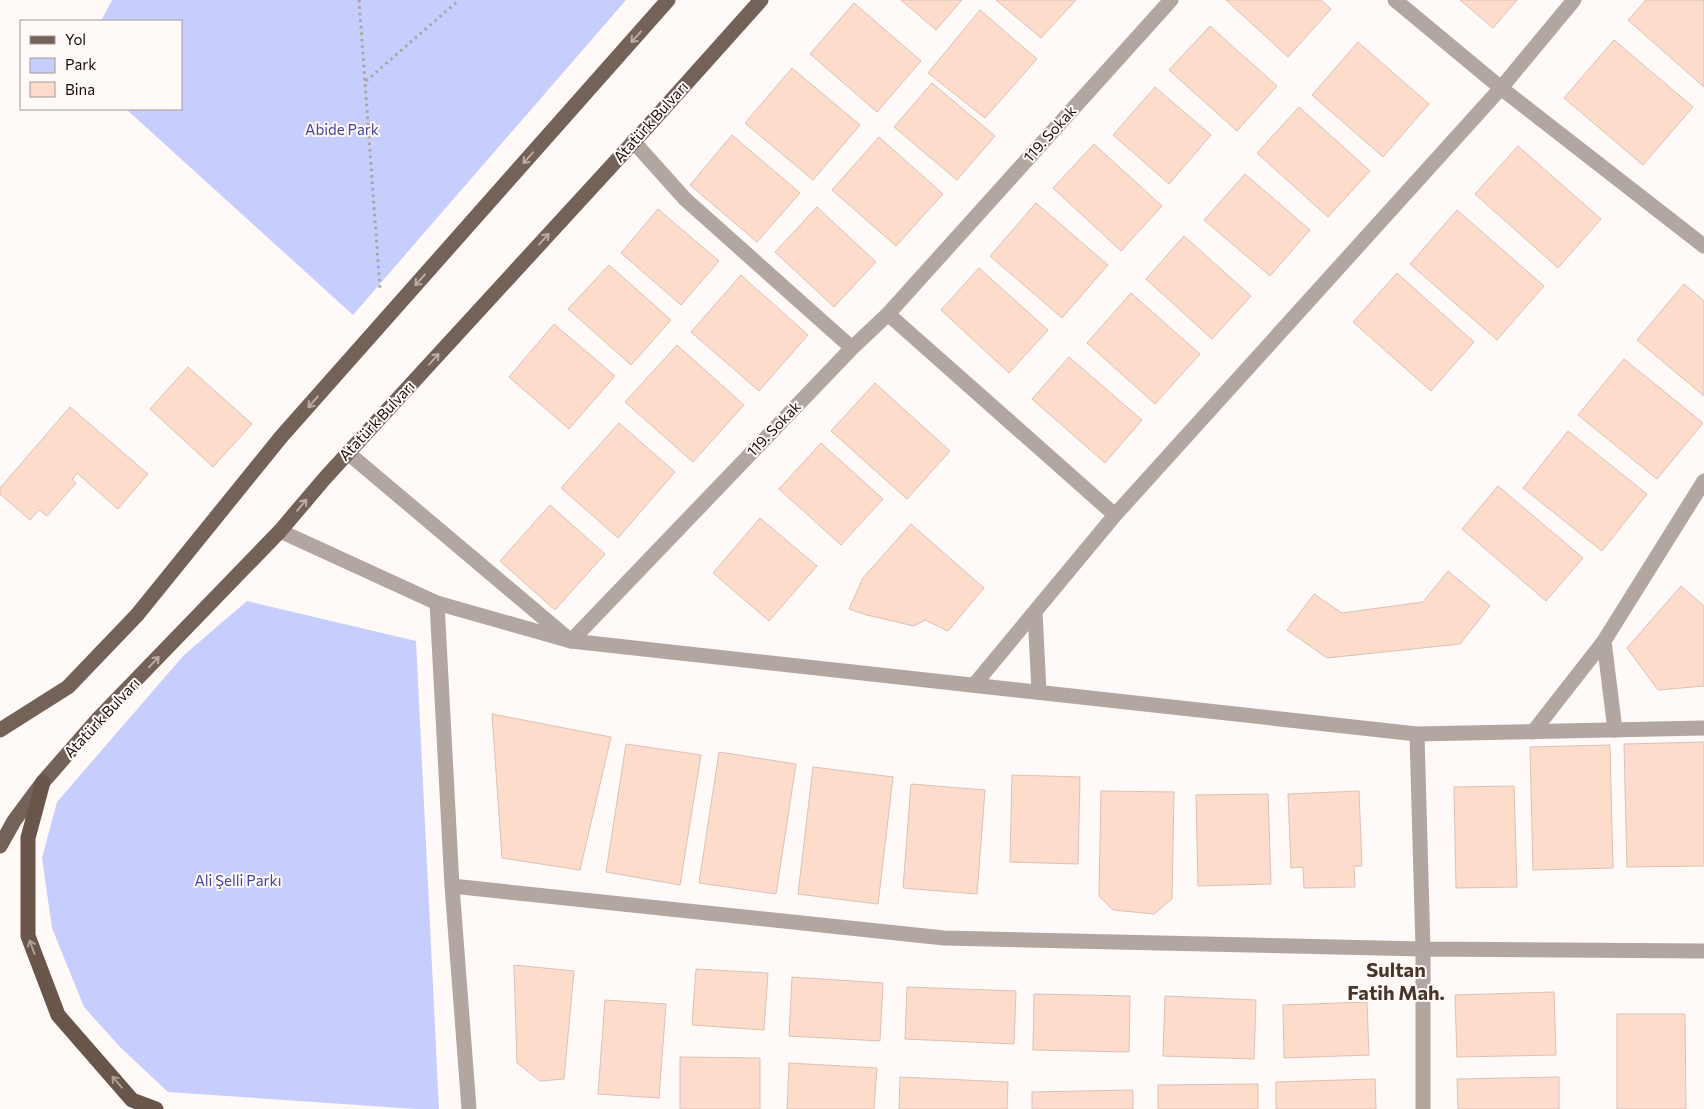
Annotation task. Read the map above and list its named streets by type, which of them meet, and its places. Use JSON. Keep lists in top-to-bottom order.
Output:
{
  "streets": {
    "main road": ["Atatürk Bulvarı"],
    "street": ["119. Sokak"]
  },
  "districts": ["Sultan Fatih Mah."],
  "parks": ["Abide Park", "Ali Şelli Parkı"],
  "legend": ["Yol", "Park", "Bina"]
}
